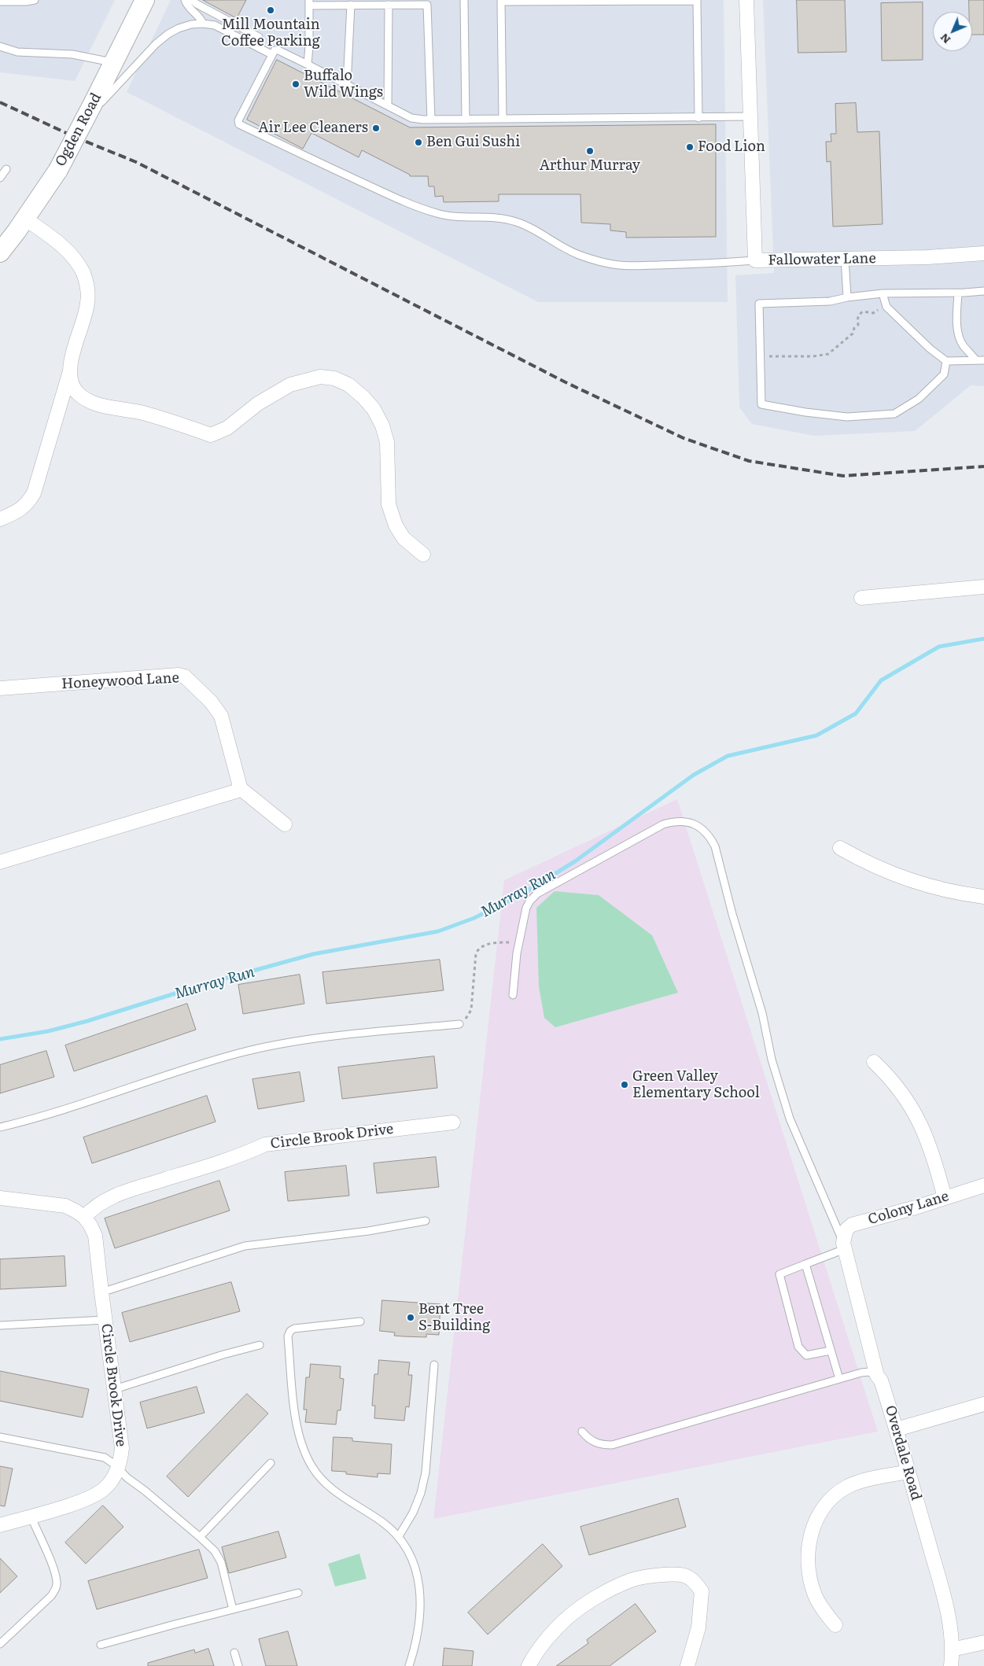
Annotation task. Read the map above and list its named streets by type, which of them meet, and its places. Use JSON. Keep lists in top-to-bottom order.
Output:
{
  "streets": {
    "street": [
      "Ogden Road",
      "Fallowater Lane",
      "Honeywood Lane",
      "Circle Brook Drive",
      "Colony Lane",
      "Overdale Road"
    ]
  },
  "crossings": [
    ["Colony Lane", "Overdale Road"]
  ],
  "water": ["Murray Run"],
  "places": [
    "Mill Mountain Coffee Parking",
    "Buffalo Wild Wings",
    "Air Lee Cleaners",
    "Ben Gui Sushi",
    "Food Lion",
    "Arthur Murray",
    "Green Valley Elementary School",
    "Bent Tree S-Building"
  ],
  "north": "bottom left"
}
